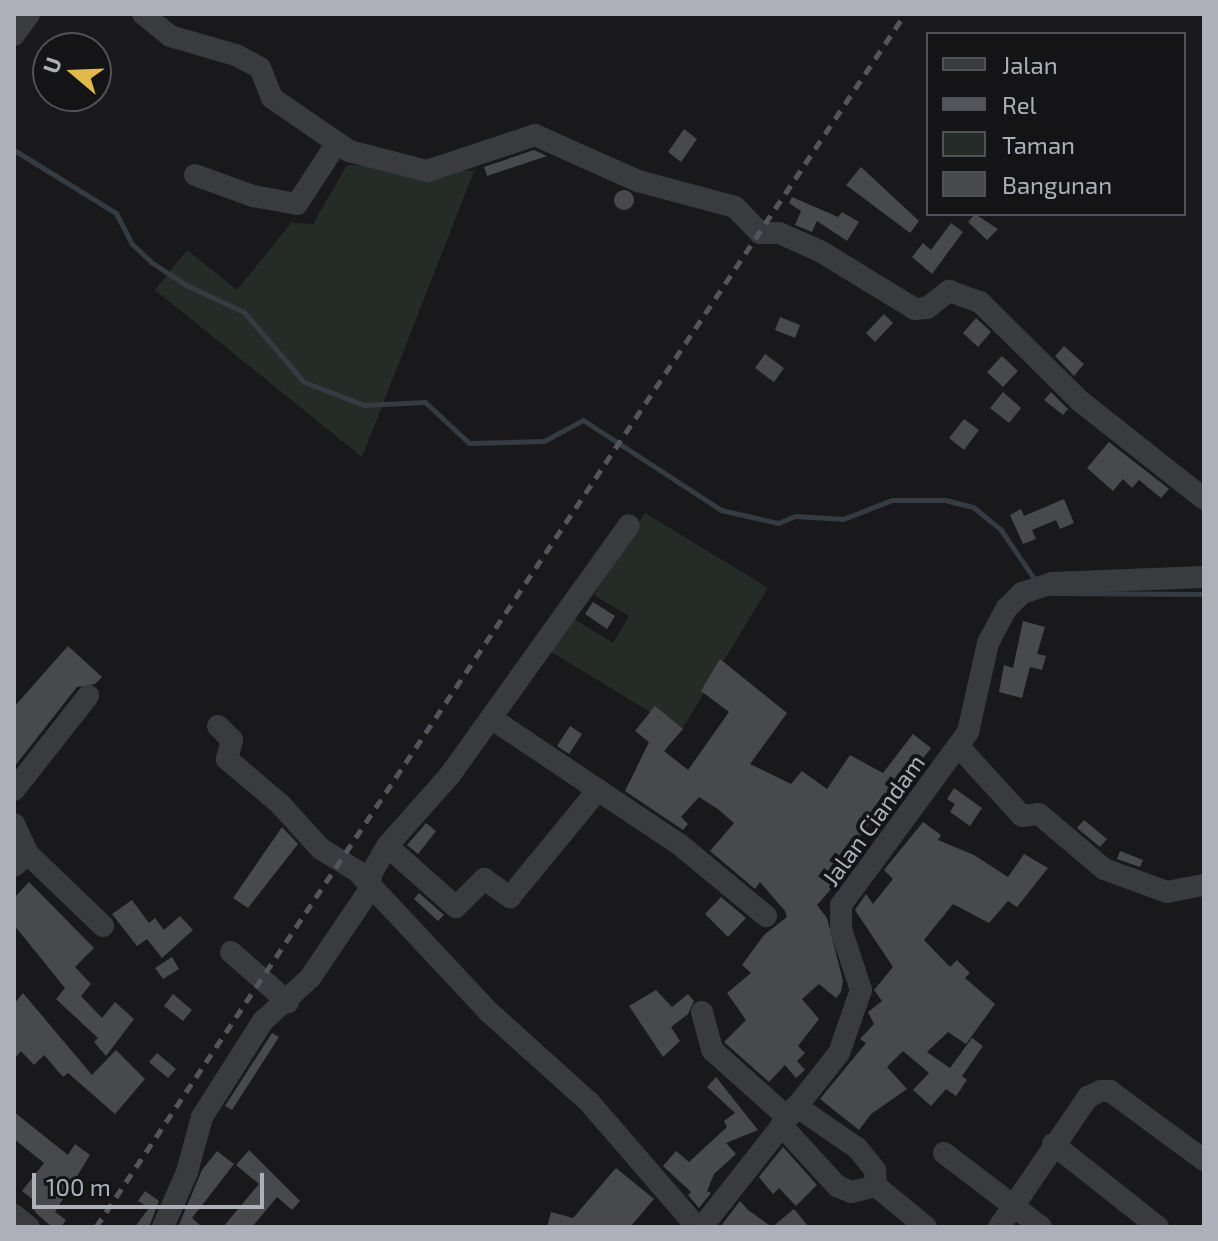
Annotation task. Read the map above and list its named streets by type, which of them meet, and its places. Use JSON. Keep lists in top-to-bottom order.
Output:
{
  "streets": {
    "street": ["Jalan Ciandam"]
  },
  "legend": [
    "Jalan",
    "Rel",
    "Taman",
    "Bangunan"
  ],
  "scale_bar": "100 m",
  "north": "left"
}
